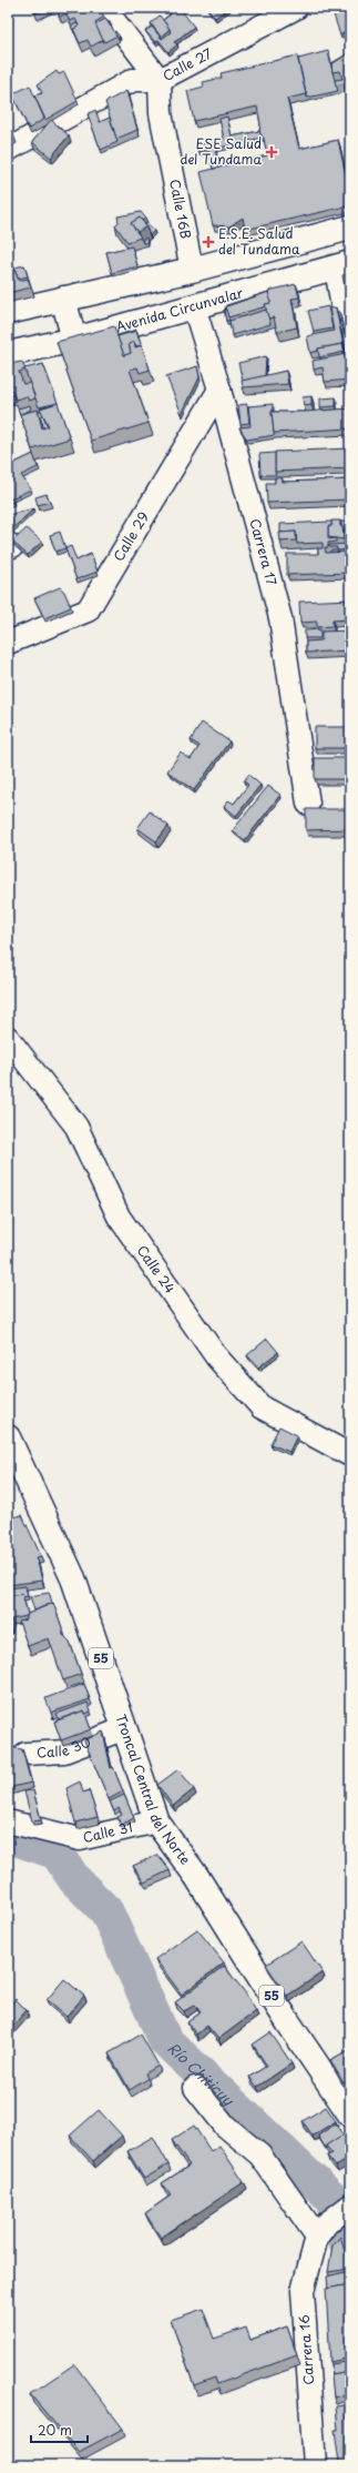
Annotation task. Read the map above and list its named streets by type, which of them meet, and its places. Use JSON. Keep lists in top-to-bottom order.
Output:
{
  "streets": {
    "main road": ["Avenida Circunvalar", "55", "Troncal Central del Norte"],
    "street": [
      "Calle 27",
      "Calle 16B",
      "Calle 29",
      "Carrera 17",
      "Calle 24",
      "Calle 30",
      "Calle 31",
      "Carrera 16"
    ]
  },
  "crossings": [
    ["Calle 27", "Calle 16B"],
    ["Avenida Circunvalar", "Carrera 17"],
    ["Calle 29", "Carrera 17"],
    ["Calle 30", "Troncal Central del Norte"],
    ["Troncal Central del Norte", "Calle 31"]
  ],
  "water": ["Río Chiticuy"],
  "places": {
    "health": ["ESE Salud del Tundama", "E.S.E. Salud del Tundama"]
  },
  "scale_bar": "20 m"
}
